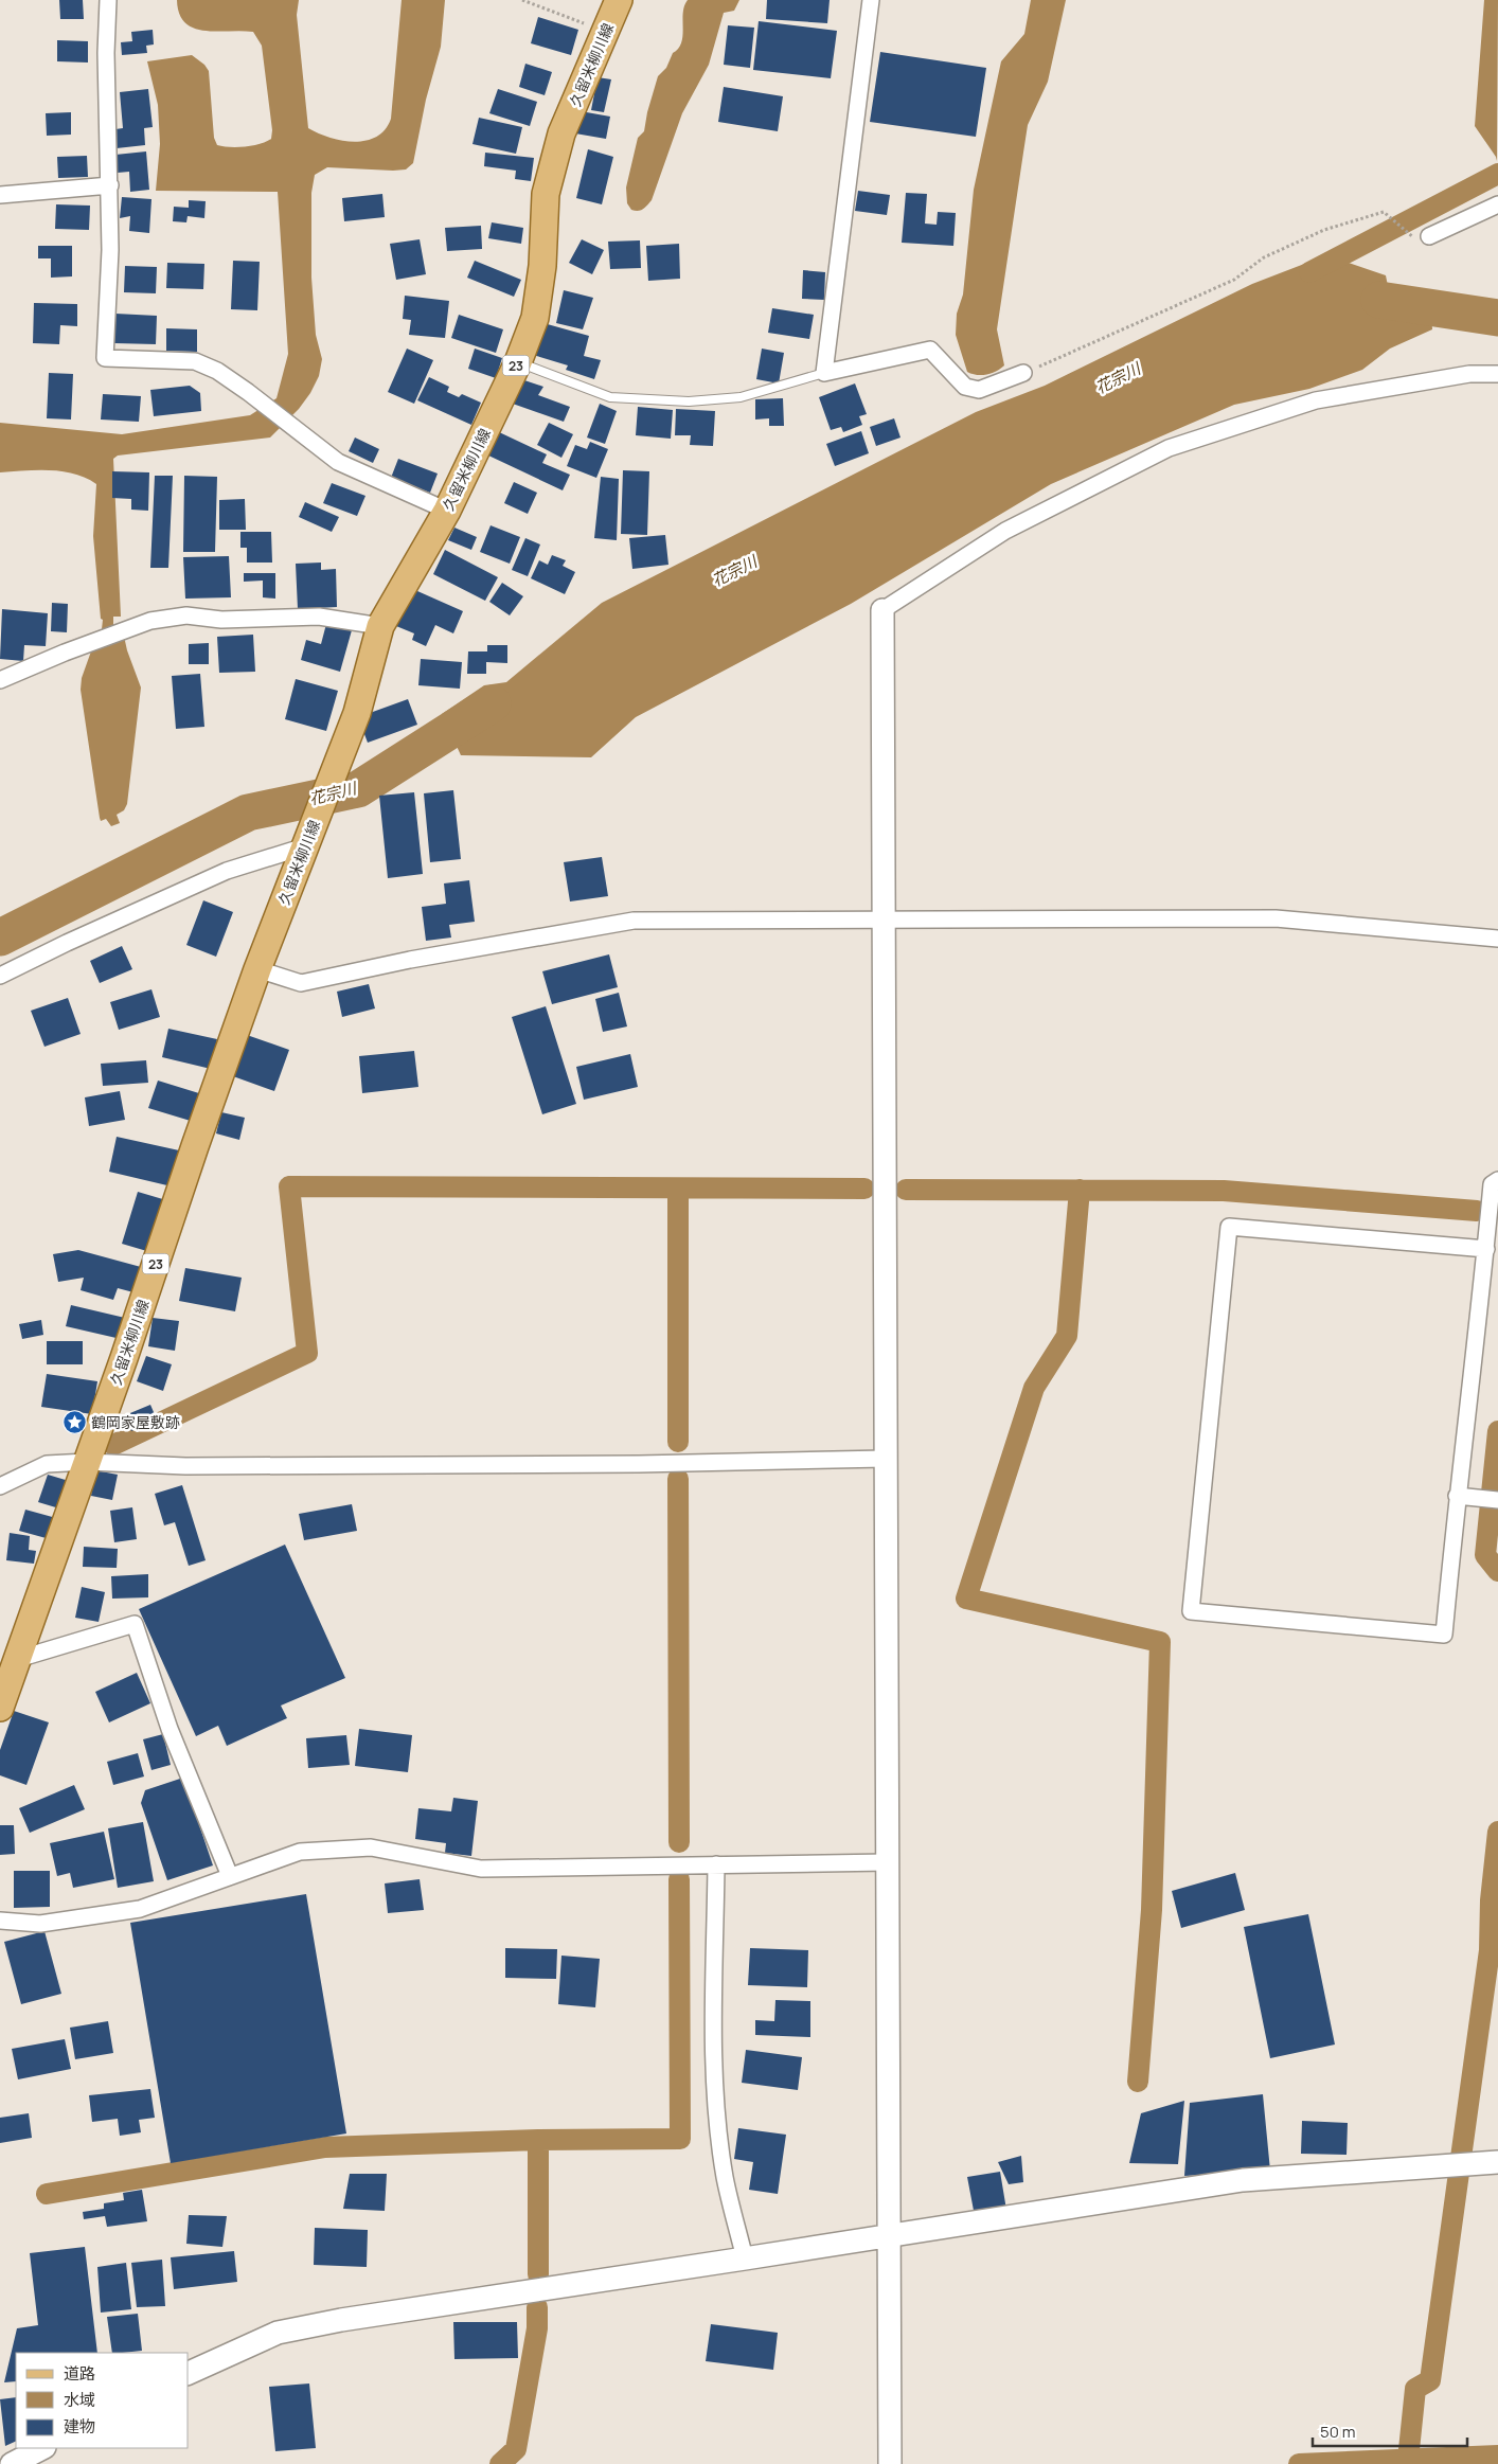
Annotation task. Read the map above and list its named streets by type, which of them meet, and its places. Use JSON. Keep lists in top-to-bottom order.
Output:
{
  "streets": {
    "main road": ["久留米柳川線", "23"]
  },
  "water": ["花宗川"],
  "places": {
    "place": ["鶴岡家屋敷跡"]
  },
  "legend": ["道路", "水域", "建物"],
  "scale_bar": "50 m"
}
